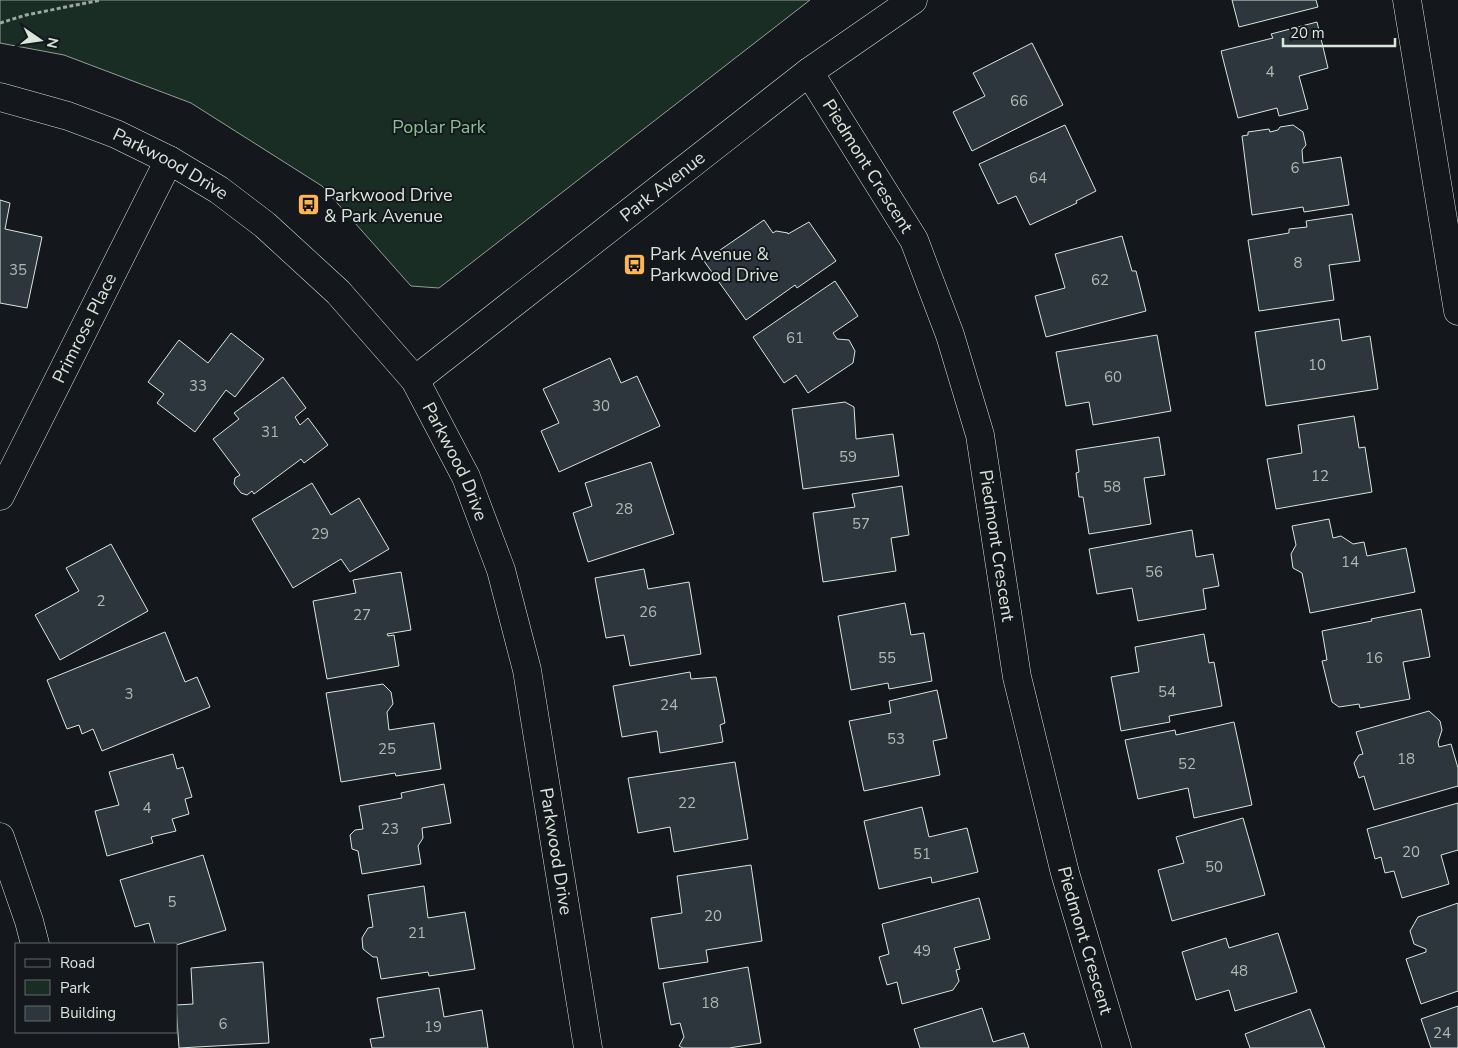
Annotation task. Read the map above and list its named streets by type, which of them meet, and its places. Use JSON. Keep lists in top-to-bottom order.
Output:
{
  "streets": {
    "street": [
      "Parkwood Drive",
      "Piedmont Crescent",
      "Park Avenue",
      "Primrose Place"
    ]
  },
  "crossings": [
    ["Parkwood Drive", "Park Avenue"],
    ["Parkwood Drive", "Primrose Place"],
    ["Piedmont Crescent", "Park Avenue"]
  ],
  "parks": ["Poplar Park"],
  "places": {
    "bus stop": ["Parkwood Drive & Park Avenue", "Park Avenue & Parkwood Drive"]
  },
  "house_numbers": [
    "4",
    "66",
    "6",
    "64",
    "8",
    "35",
    "62",
    "61",
    "10",
    "60",
    "33",
    "30",
    "31",
    "59",
    "12",
    "58",
    "28",
    "57",
    "29",
    "14",
    "56",
    "2",
    "26",
    "27",
    "55",
    "16",
    "54",
    "3",
    "24",
    "53",
    "25",
    "18",
    "52",
    "22",
    "4",
    "23",
    "20",
    "51",
    "50",
    "5",
    "20",
    "21",
    "49",
    "48",
    "18",
    "6",
    "19",
    "24"
  ],
  "legend": ["Road", "Park", "Building"],
  "scale_bar": "20 m",
  "north": "right"
}
